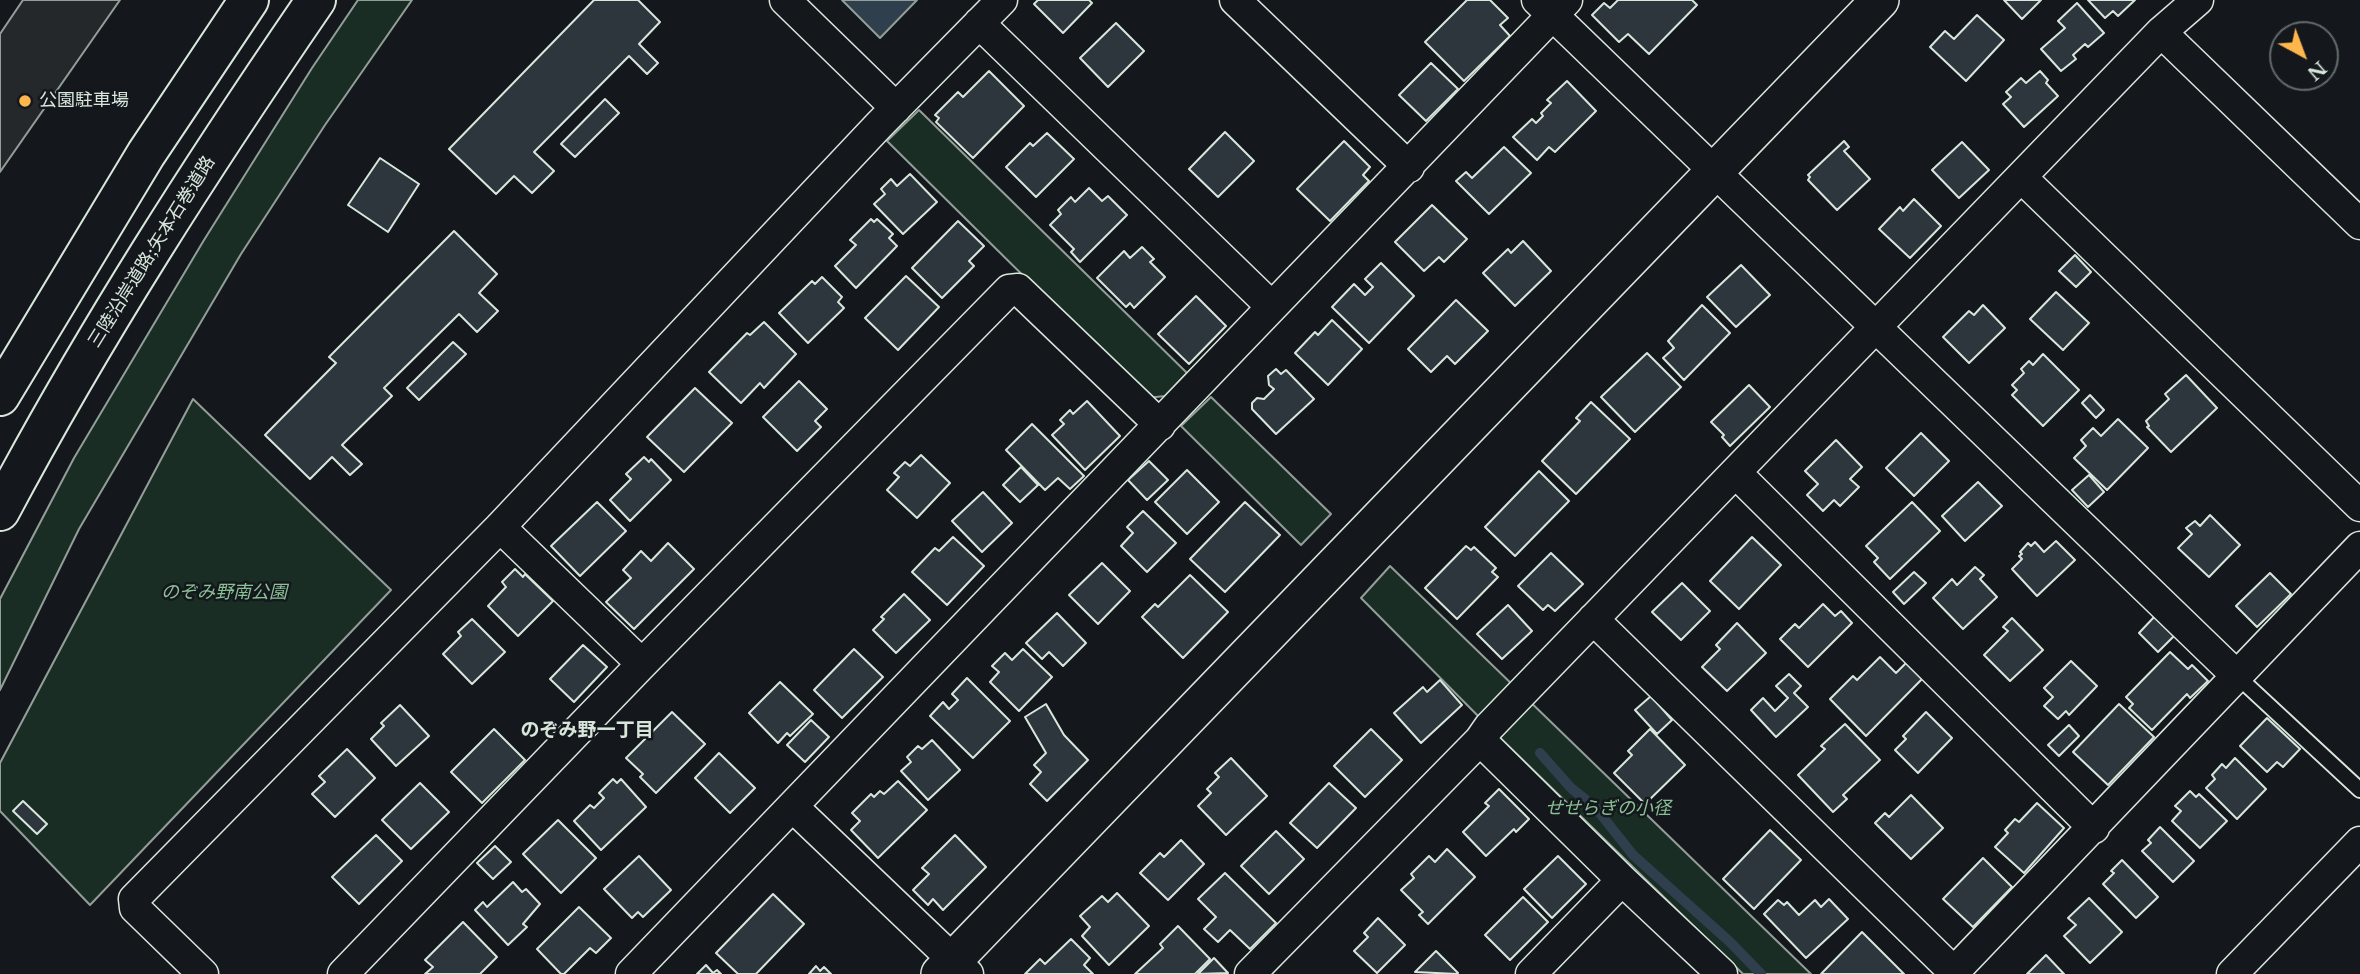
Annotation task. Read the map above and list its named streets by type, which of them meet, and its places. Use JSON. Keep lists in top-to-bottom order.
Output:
{
  "streets": {
    "highway": ["三陸沿岸道路;矢本石巻道路"]
  },
  "districts": ["のぞみ野一丁目"],
  "parks": ["のぞみ野南公園", "せせらぎの小径"],
  "places": ["公園駐車場"],
  "north": "bottom right"
}
